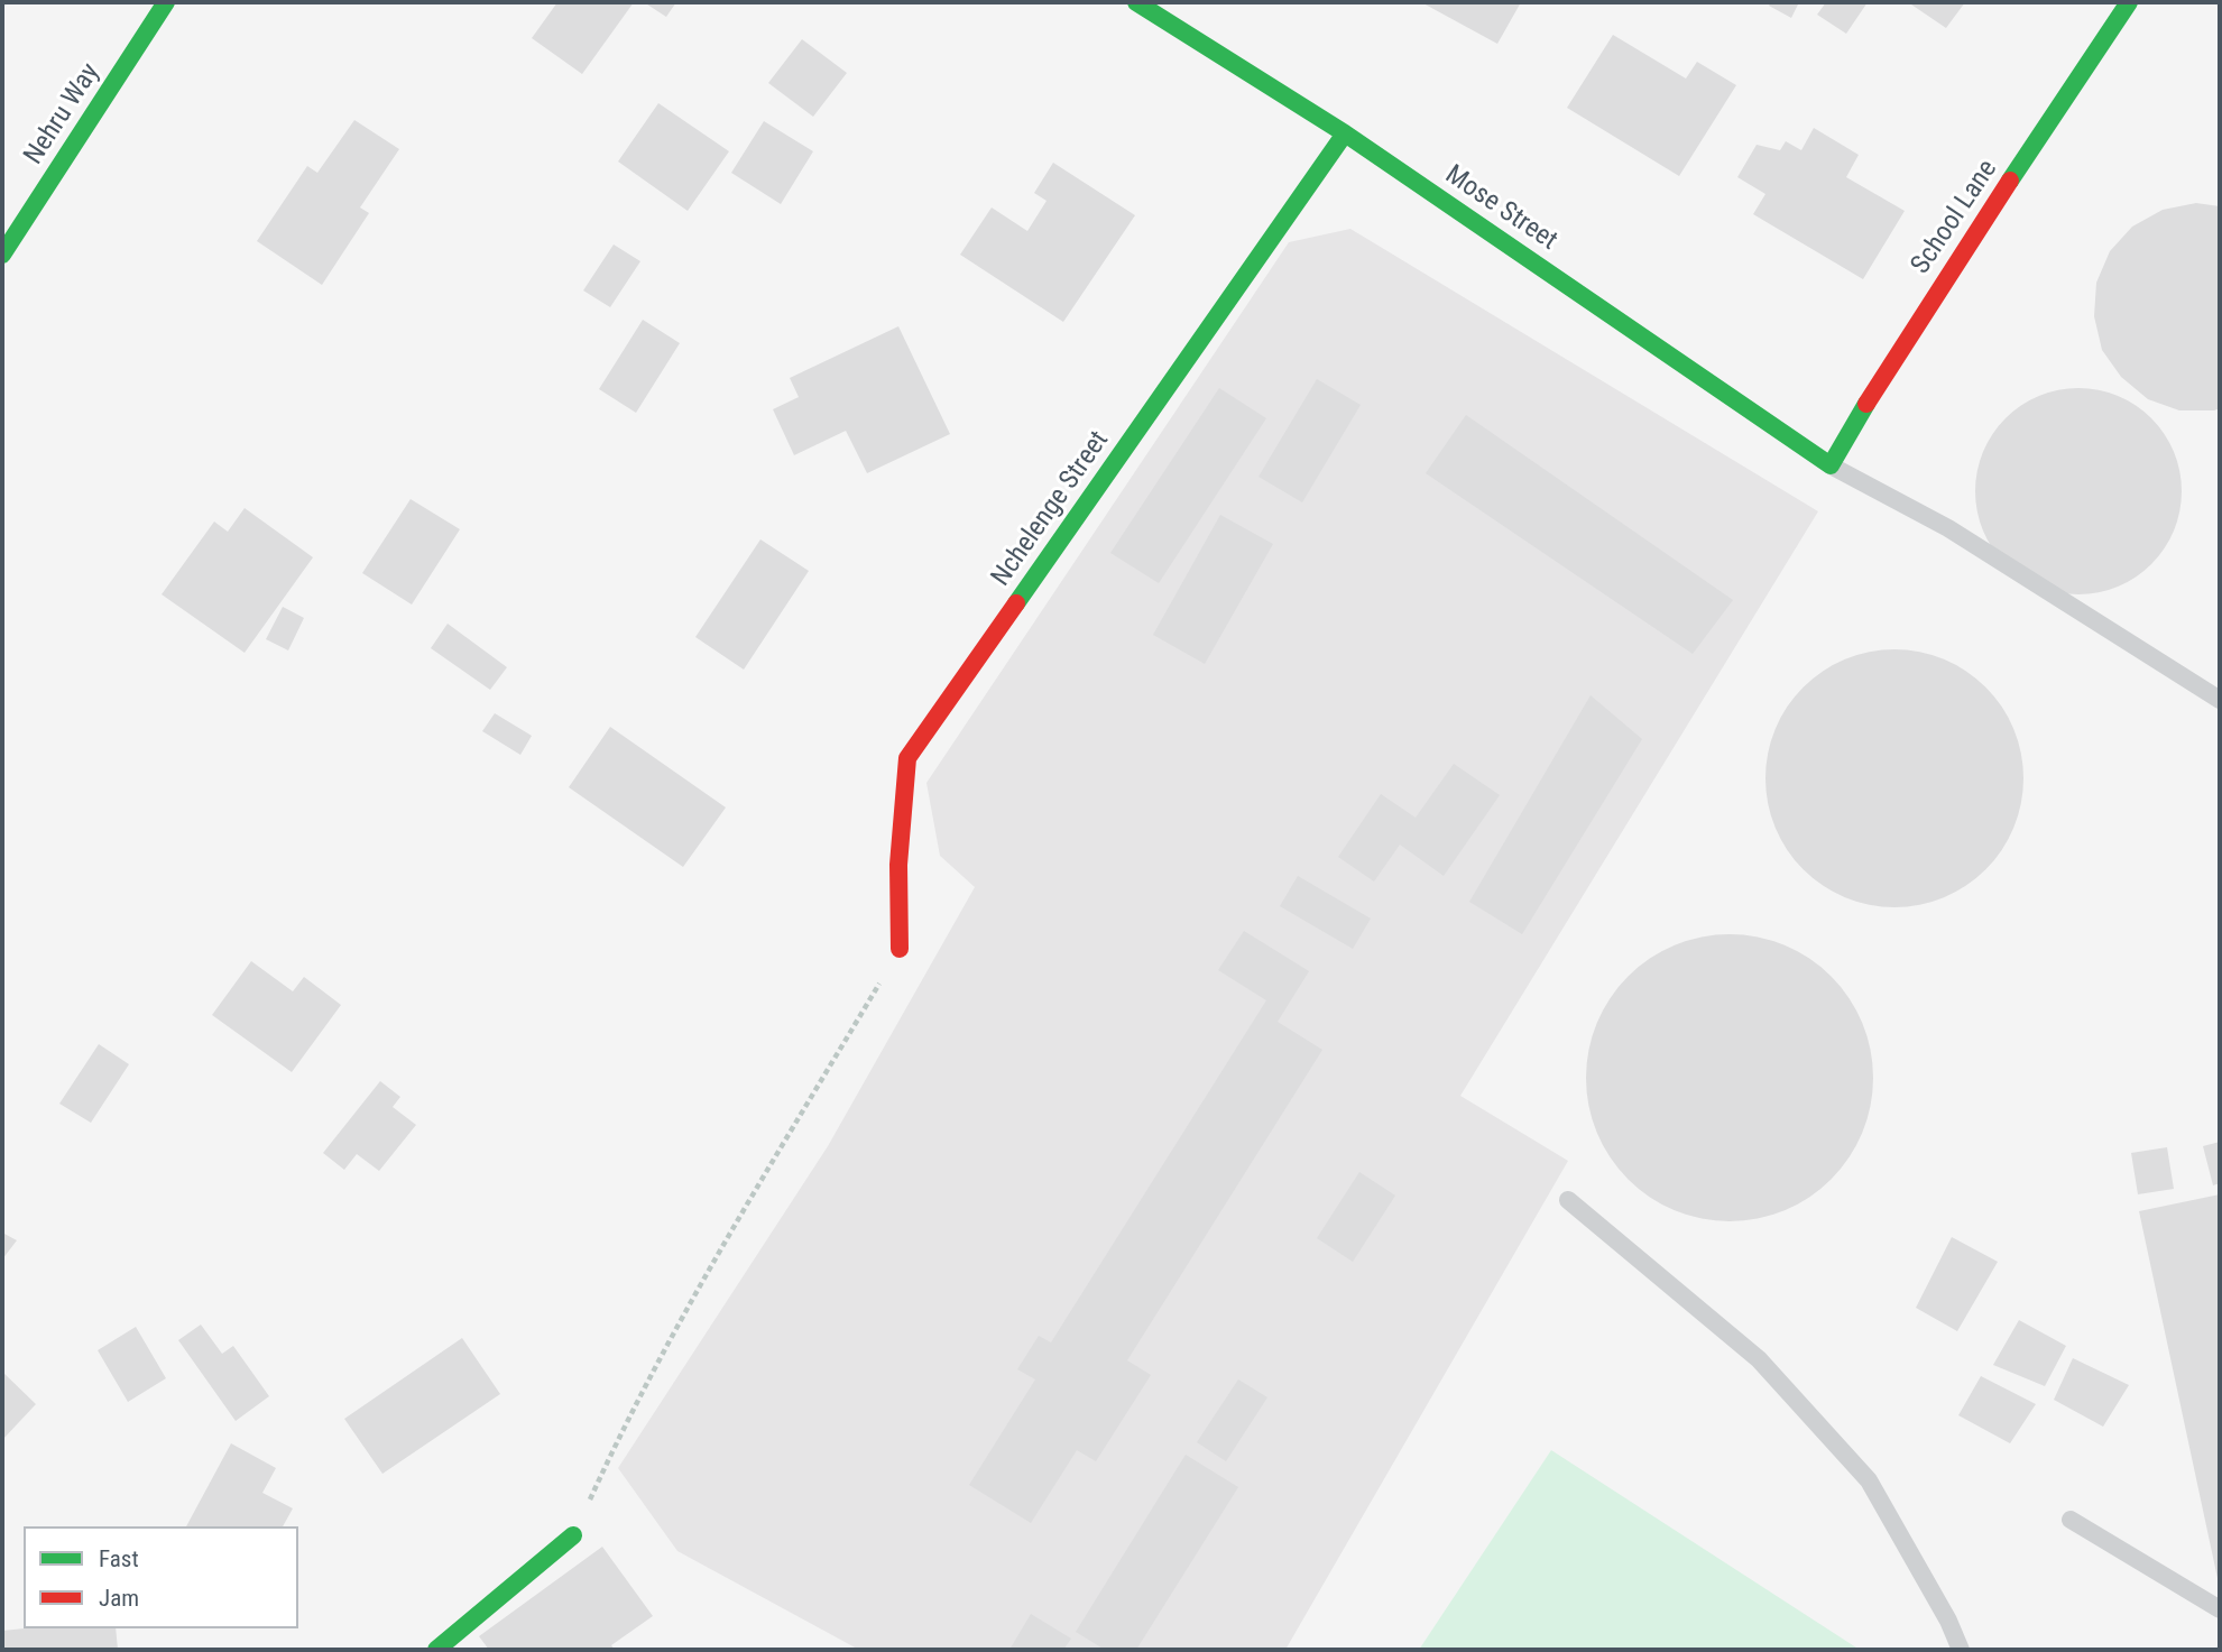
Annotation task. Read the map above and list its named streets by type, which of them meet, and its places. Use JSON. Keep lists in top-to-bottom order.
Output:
{
  "streets": {
    "street": [
      "Nehru Way",
      "Mose Street",
      "School Lane",
      "Nchelenge Street"
    ]
  },
  "crossings": [
    ["Mose Street", "School Lane"],
    ["Mose Street", "Nchelenge Street"]
  ],
  "legend": ["Fast", "Jam"]
}
